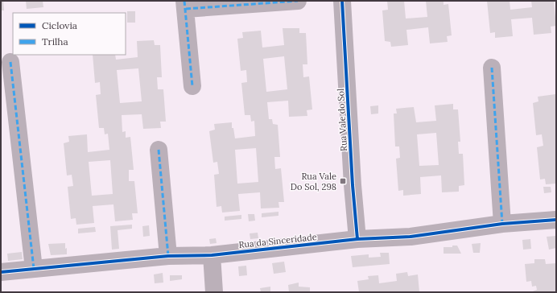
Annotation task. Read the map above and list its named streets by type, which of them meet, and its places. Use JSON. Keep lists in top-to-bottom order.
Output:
{
  "streets": {
    "street": ["Rua Vale do Sol", "Rua da Sinceridade"]
  },
  "crossings": [
    ["Rua Vale do Sol", "Rua da Sinceridade"]
  ],
  "places": {
    "transit": ["Rua Vale Do Sol, 298"]
  },
  "legend": ["Ciclovia", "Trilha"]
}
